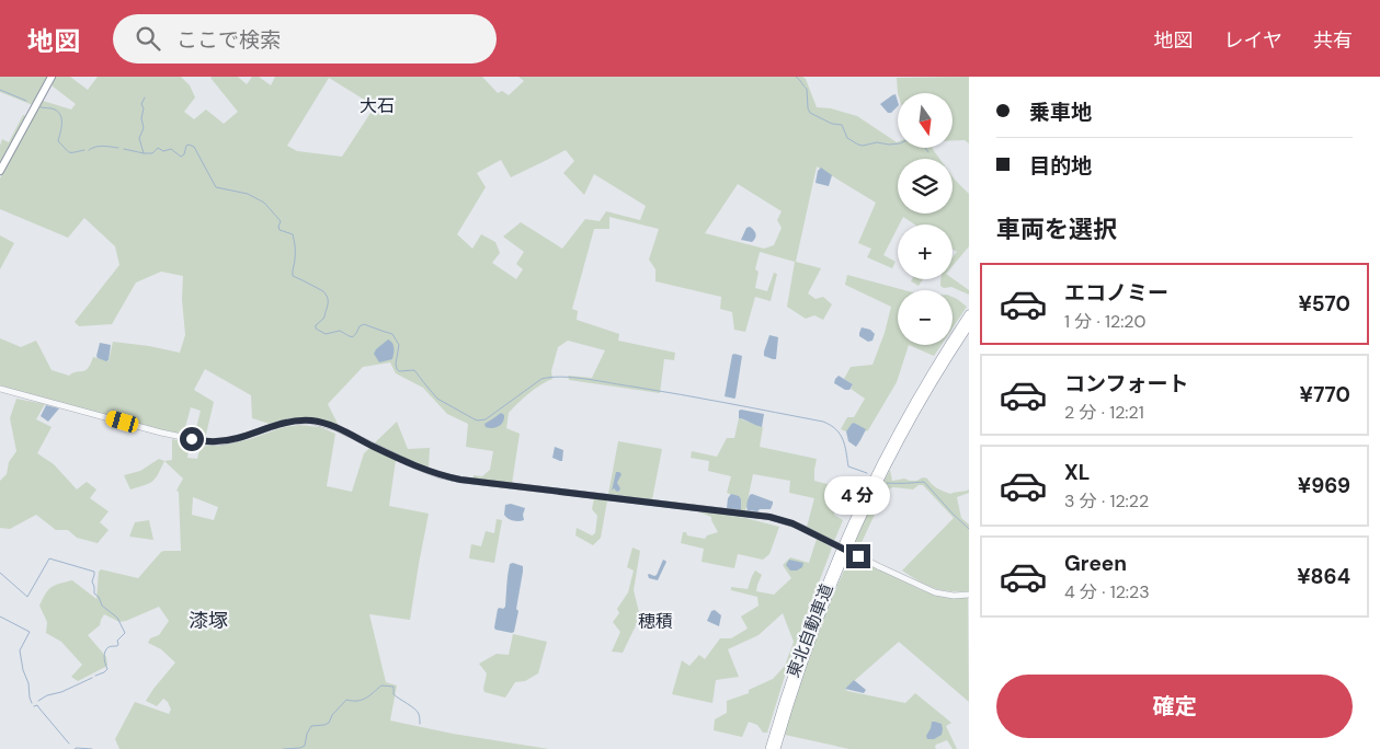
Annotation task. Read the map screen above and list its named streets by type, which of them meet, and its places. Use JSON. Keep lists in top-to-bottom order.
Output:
{
  "streets": {
    "highway": ["東北自動車道"]
  },
  "districts": ["大石", "漆塚", "穂積"],
  "north": "bottom",
  "page": {
    "header": "地図",
    "search": "ここで検索",
    "nav": ["地図", "レイヤ", "共有"],
    "banner": ["乗車地", "目的地"],
    "map_buttons": ["+", "−"],
    "heading": "車両を選択",
    "list": [
      {
        "name": "エコノミー",
        "note": "1 分 · 12:20",
        "value": "¥570"
      },
      {
        "name": "コンフォート",
        "note": "2 分 · 12:21",
        "value": "¥770"
      },
      {
        "name": "XL",
        "note": "3 分 · 12:22",
        "value": "¥969"
      },
      {
        "name": "Green",
        "note": "4 分 · 12:23",
        "value": "¥864"
      }
    ],
    "bubble": "4 分",
    "buttons": "確定"
  }
}
